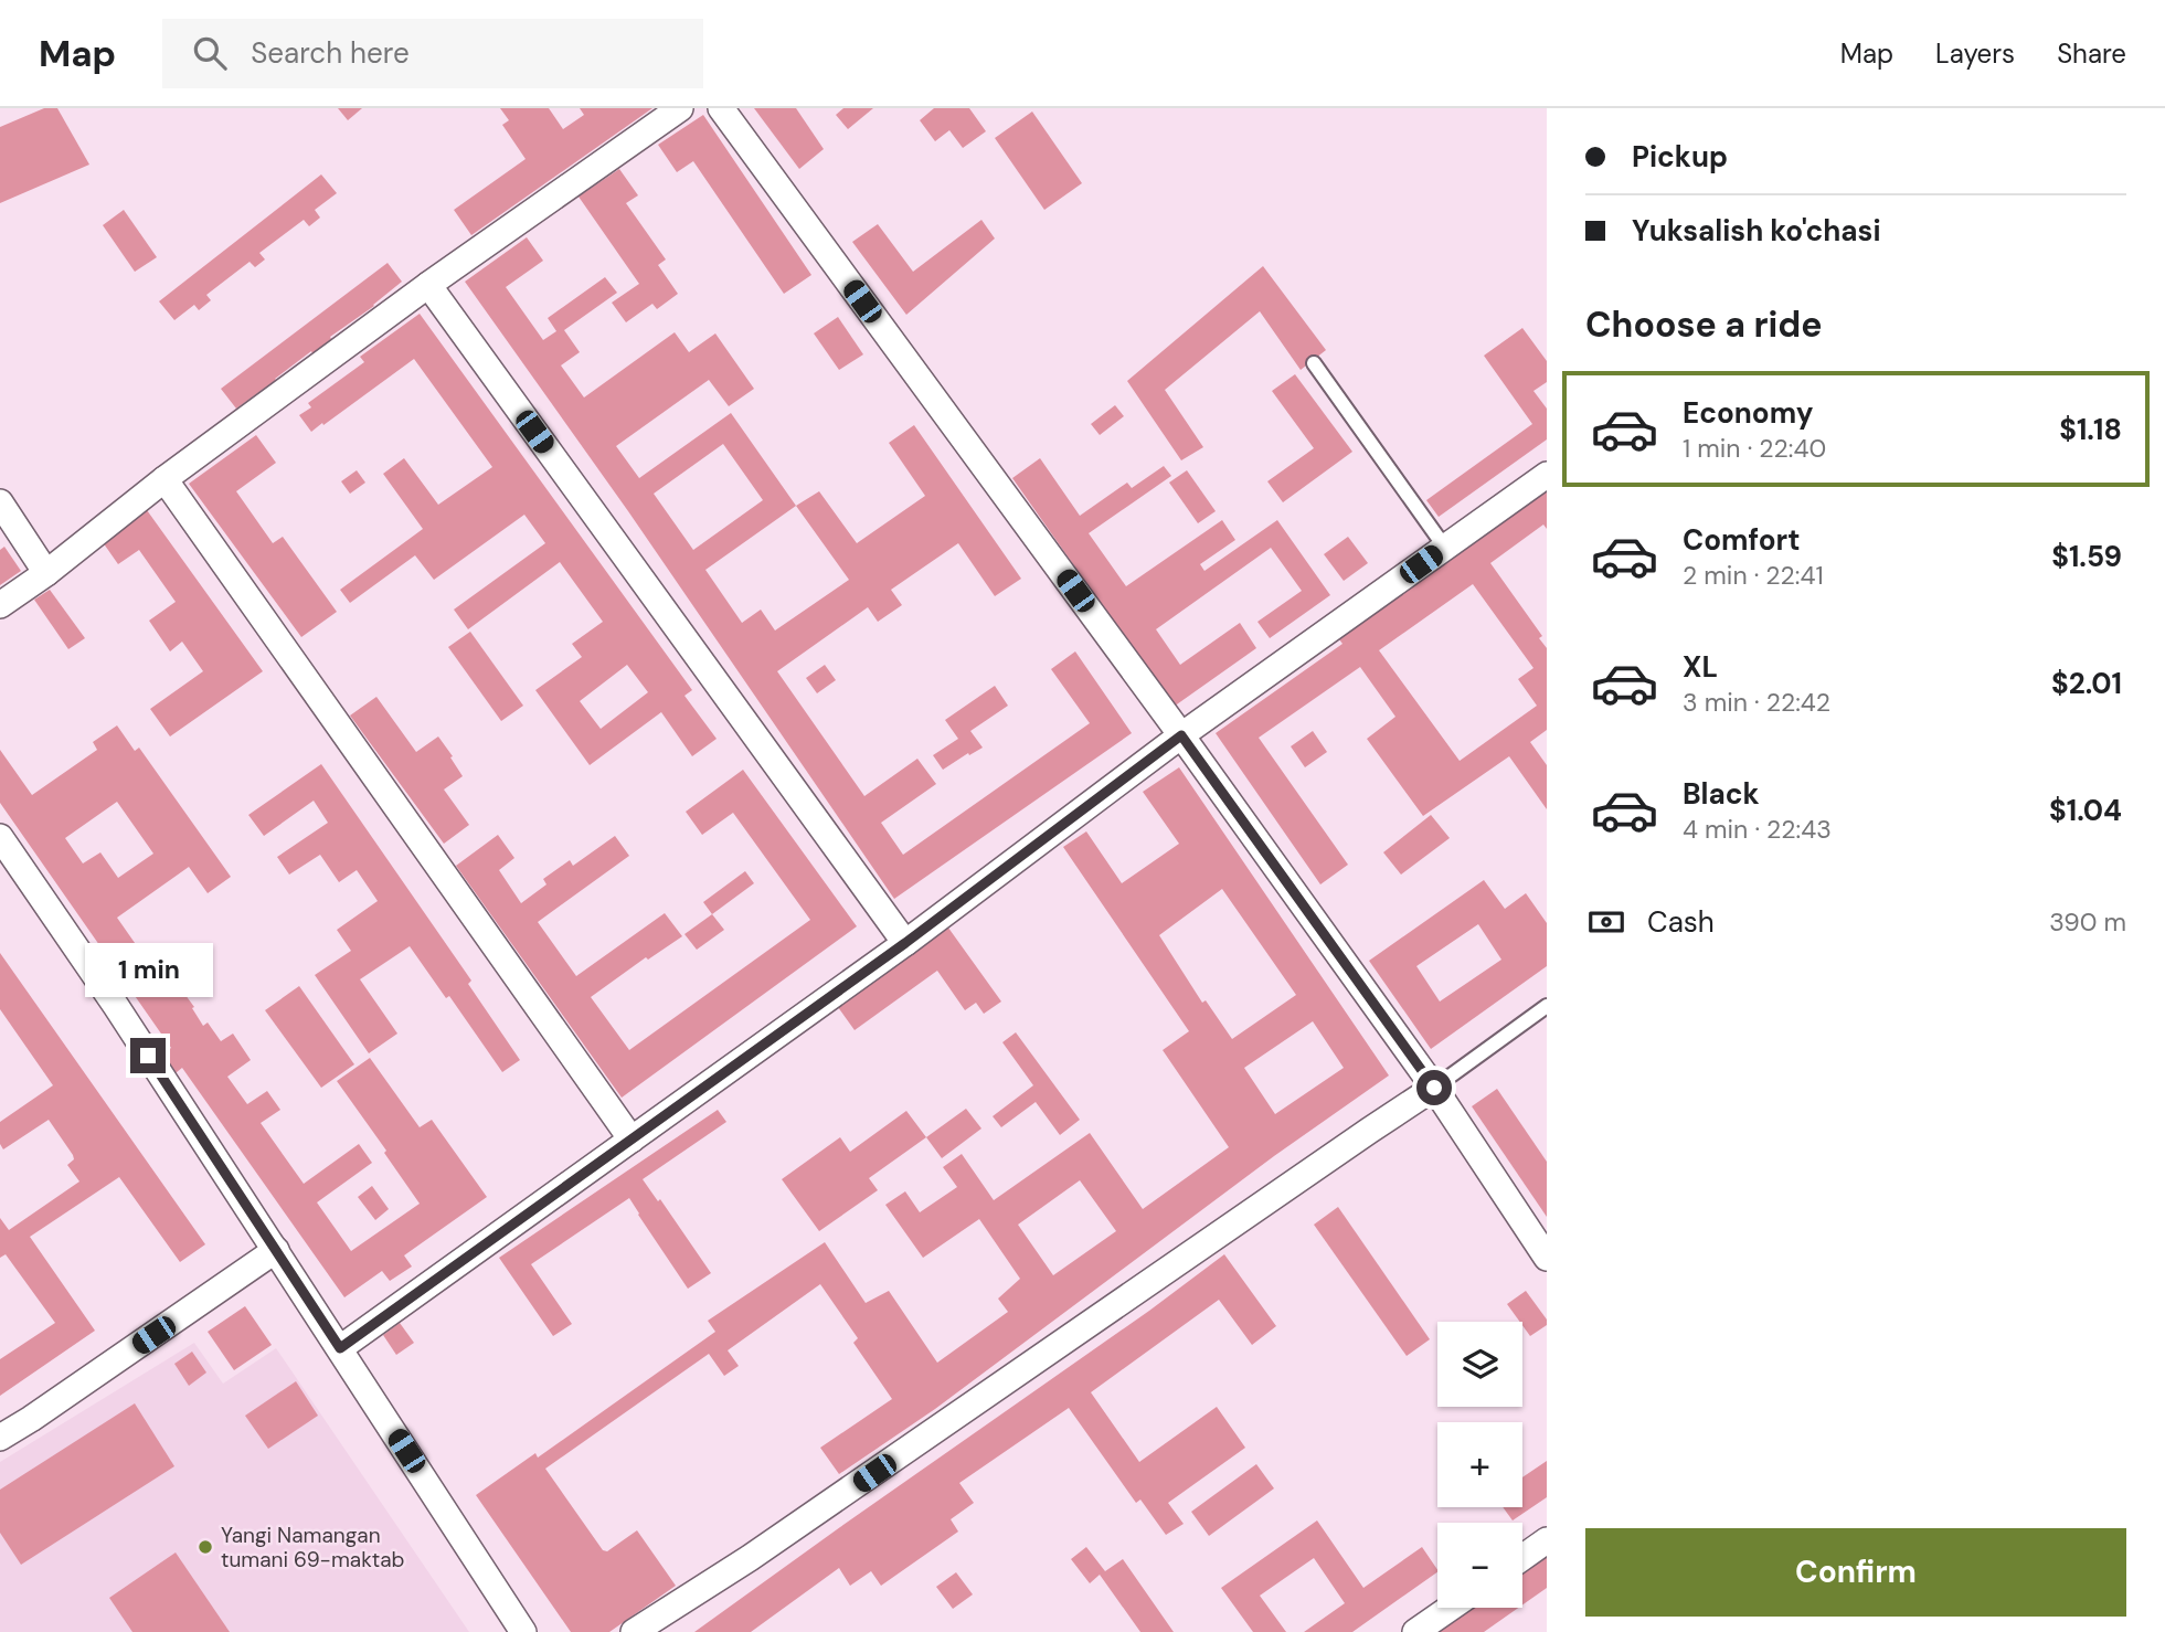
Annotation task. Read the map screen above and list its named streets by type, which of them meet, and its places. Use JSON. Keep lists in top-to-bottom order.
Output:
{
  "places": ["Yangi Namangan tumani 69-maktab"],
  "page": {
    "header": "Map",
    "search": "Search here",
    "nav": ["Map", "Layers", "Share"],
    "banner": ["Pickup", "Yuksalish ko'chasi"],
    "heading": "Choose a ride",
    "list": [
      {
        "name": "Economy",
        "note": "1 min · 22:40",
        "value": "$1.18"
      },
      {
        "name": "Comfort",
        "note": "2 min · 22:41",
        "value": "$1.59"
      },
      {
        "name": "XL",
        "note": "3 min · 22:42",
        "value": "$2.01"
      },
      {
        "name": "Black",
        "note": "4 min · 22:43",
        "value": "$1.04"
      }
    ],
    "pay": ["Cash", "390 m"],
    "bubble": "1 min",
    "map_buttons": ["+", "−"],
    "buttons": "Confirm"
  }
}
